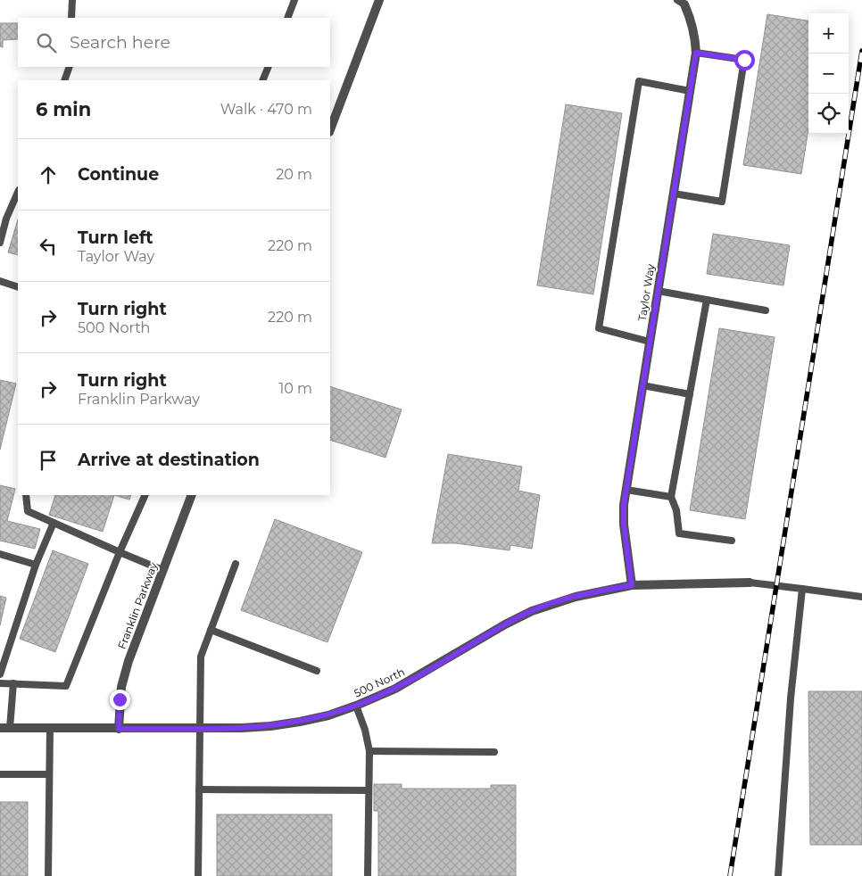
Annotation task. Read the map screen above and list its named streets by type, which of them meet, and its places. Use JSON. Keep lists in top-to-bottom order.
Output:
{
  "streets": {
    "street": ["Taylor Way", "Franklin Parkway", "500 North"]
  },
  "crossings": [
    ["Taylor Way", "500 North"],
    ["Franklin Parkway", "500 North"]
  ],
  "page": {
    "map_buttons": ["+", "−"],
    "search": "Search here",
    "heading": ["6 min", "Walk · 470 m"],
    "list": [
      ["Continue", "20 m"],
      ["Turn left", "Taylor Way", "220 m"],
      ["Turn right", "500 North", "220 m"],
      ["Turn right", "Franklin Parkway", "10 m"],
      "Arrive at destination"
    ]
  }
}
